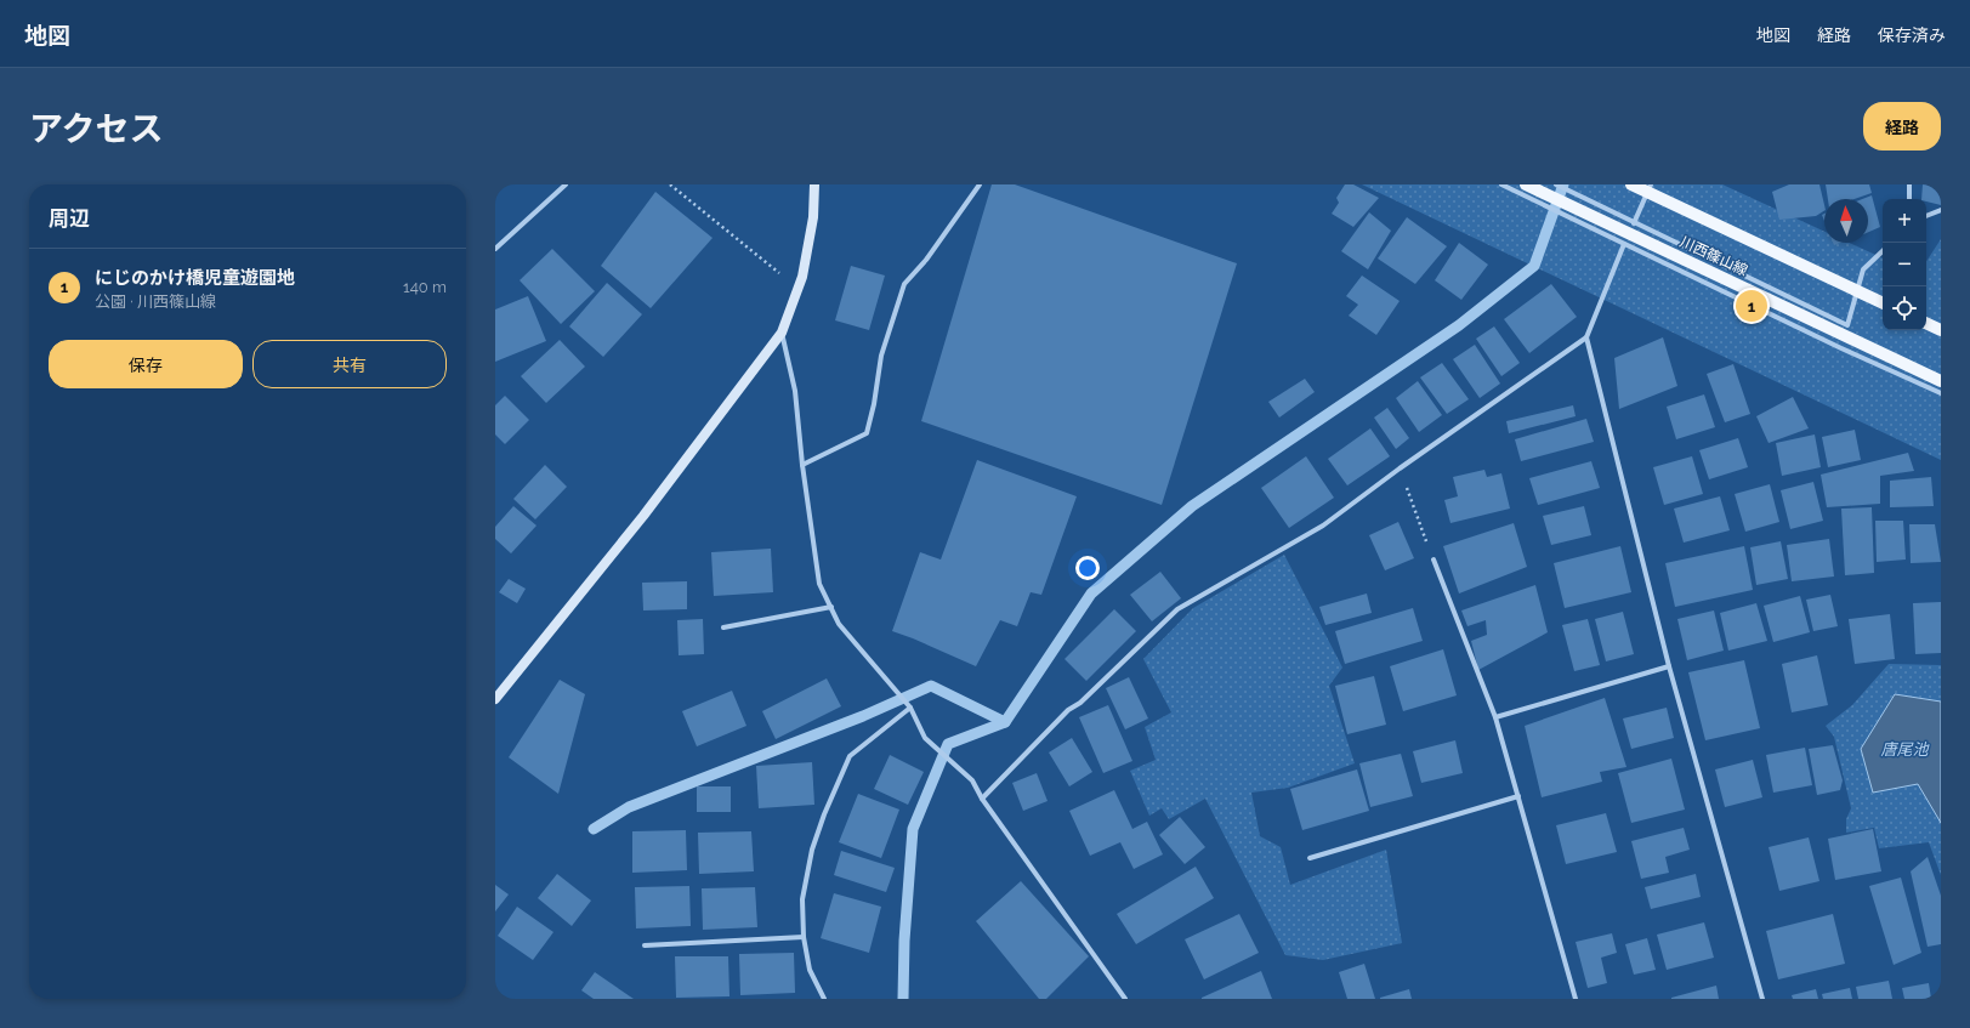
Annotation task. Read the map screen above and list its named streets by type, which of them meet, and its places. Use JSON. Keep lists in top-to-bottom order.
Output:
{
  "streets": {
    "main road": ["川西篠山線"]
  },
  "water": ["唐尾池"],
  "north": "top",
  "page": {
    "header": "地図",
    "nav": ["地図", "経路", "保存済み"],
    "title": "アクセス",
    "buttons": [
      "経路",
      ["保存", "共有"]
    ],
    "heading": "周辺",
    "map_buttons": ["+", "−"],
    "list": [
      {
        "mark": "1",
        "name": "にじのかけ橋児童遊園地",
        "note": "公園 · 川西篠山線",
        "value": "140 m"
      }
    ],
    "pins": "1"
  }
}
